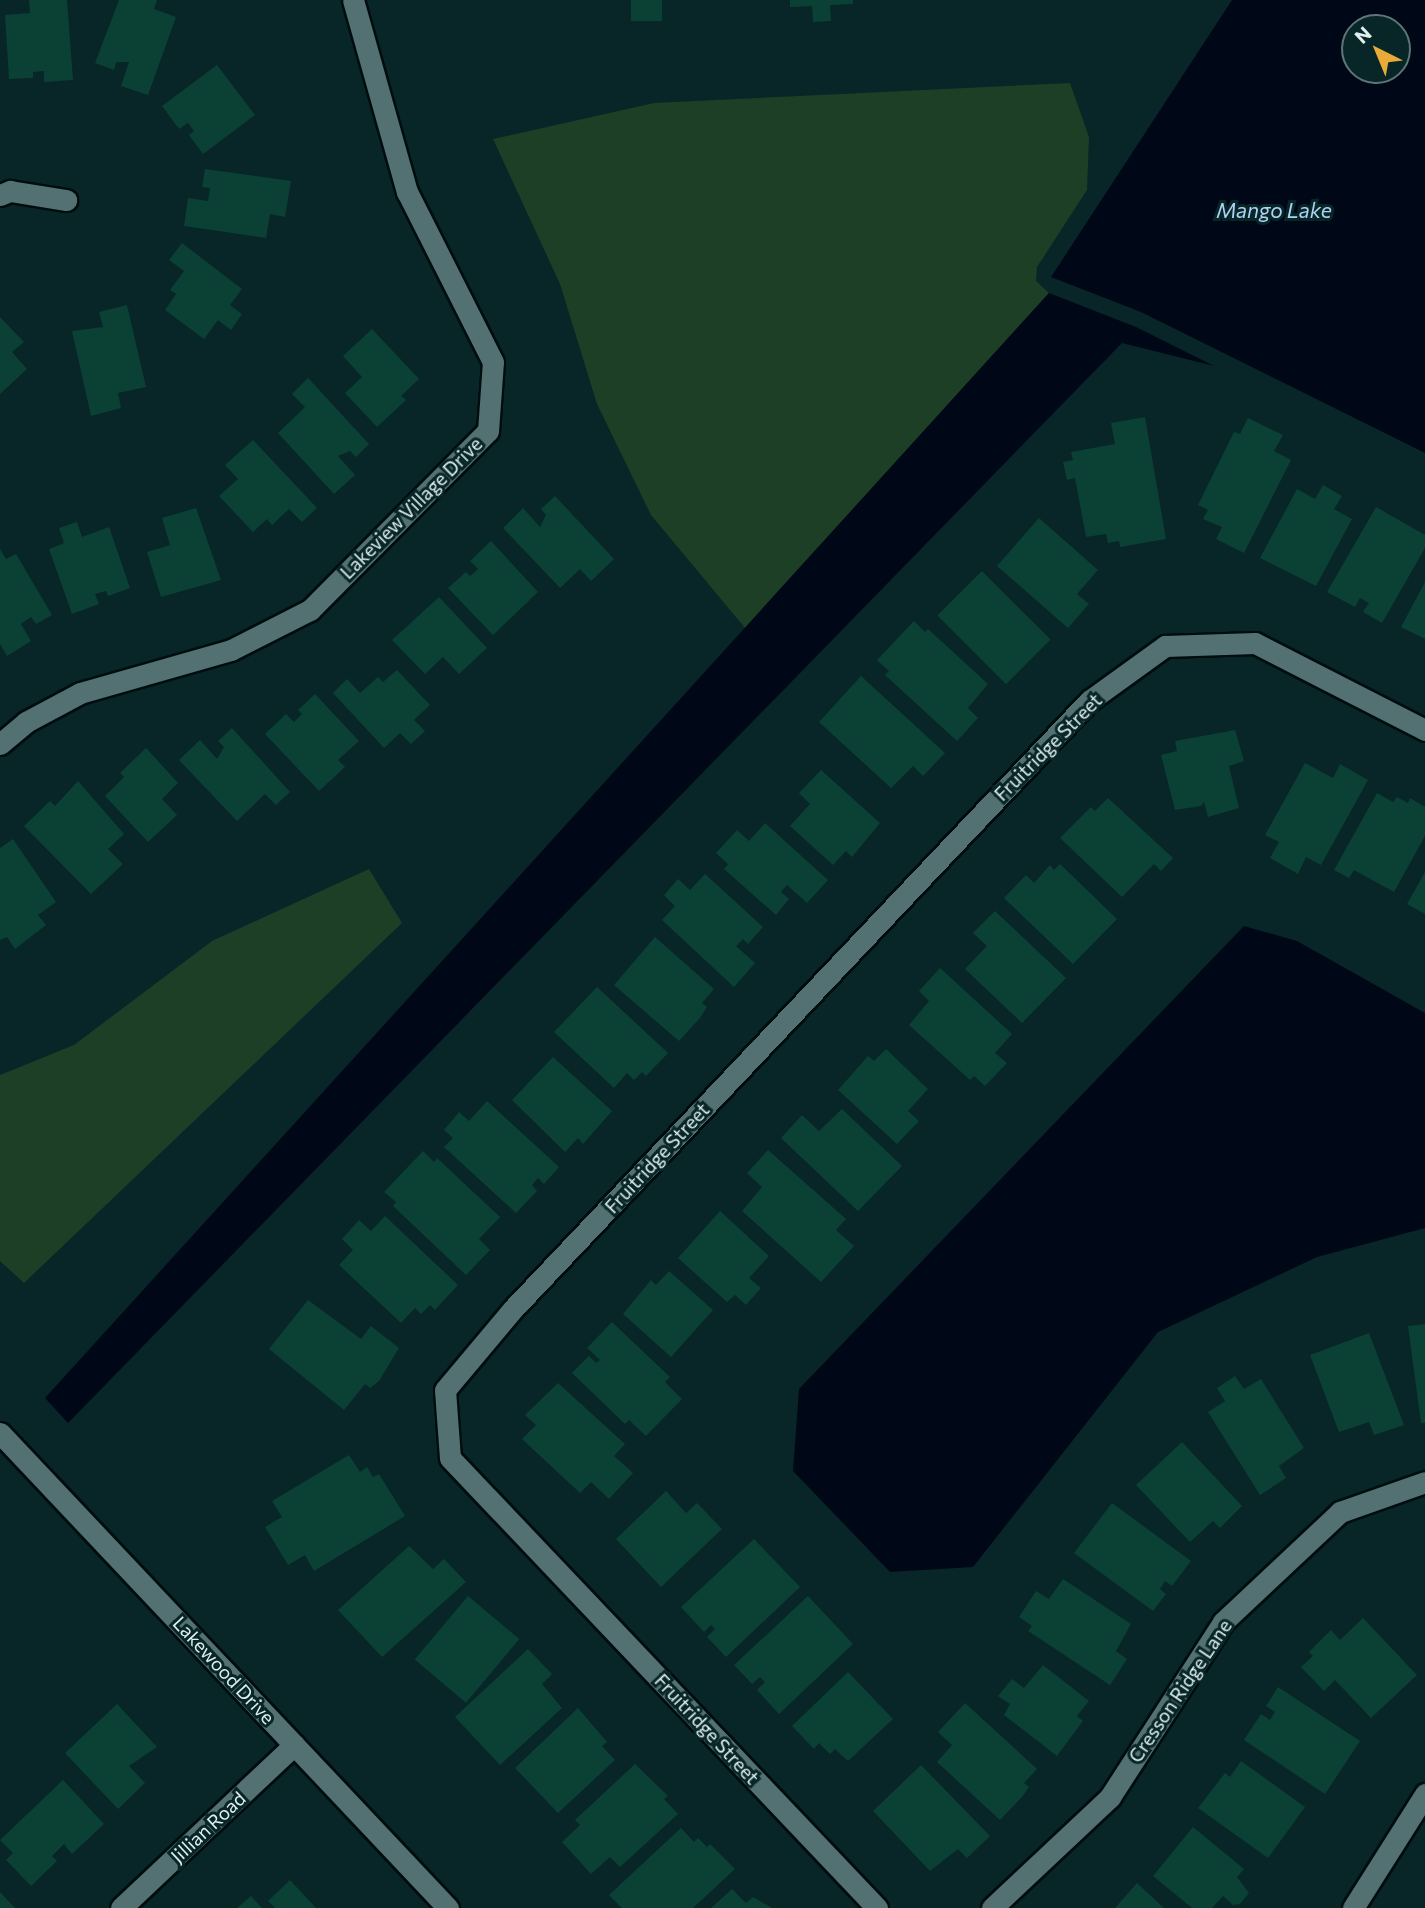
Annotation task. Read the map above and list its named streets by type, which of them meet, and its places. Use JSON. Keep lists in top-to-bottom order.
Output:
{
  "streets": {
    "street": [
      "Lakeview Village Drive",
      "Fruitridge Street",
      "Lakewood Drive",
      "Cresson Ridge Lane",
      "Jillian Road"
    ]
  },
  "crossings": [
    ["Lakewood Drive", "Jillian Road"]
  ],
  "water": ["Mango Lake"],
  "north": "top left"
}
